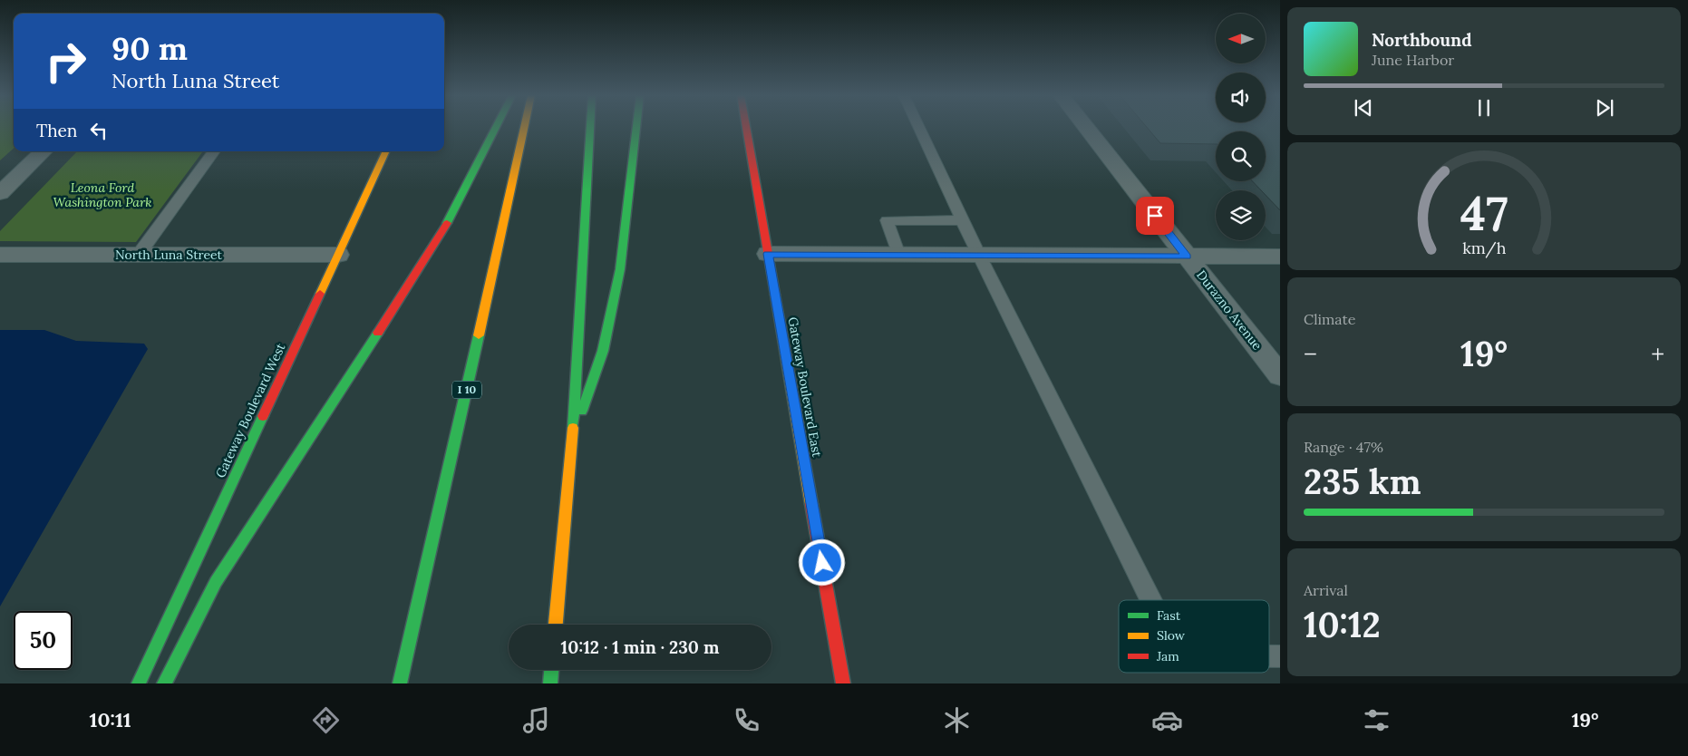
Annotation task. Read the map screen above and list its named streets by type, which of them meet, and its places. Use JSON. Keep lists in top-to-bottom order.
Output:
{
  "streets": {
    "main road": ["Gateway Boulevard East", "I 10", "Gateway Boulevard West"],
    "street": ["North Luna Street", "Durazno Avenue"]
  },
  "crossings": [
    ["North Luna Street", "Gateway Boulevard West"]
  ],
  "parks": ["Leona Ford Washington Park"],
  "legend": ["Fast", "Slow", "Jam"],
  "north": "left",
  "page": {
    "turn": ["90 m", "North Luna Street"],
    "song": ["Northbound", "June Harbor"],
    "then": "Then",
    "tile": [
      "Climate",
      ["Range · 47%", "235 km"],
      ["Arrival", "10:12"]
    ],
    "heat": ["−", "19°", "+"],
    "limit": "50",
    "trip": "10:12 · 1 min · 230 m",
    "tabs": ["10:11", "19°"],
    "gauge": ["47", "km/h"]
  }
}
